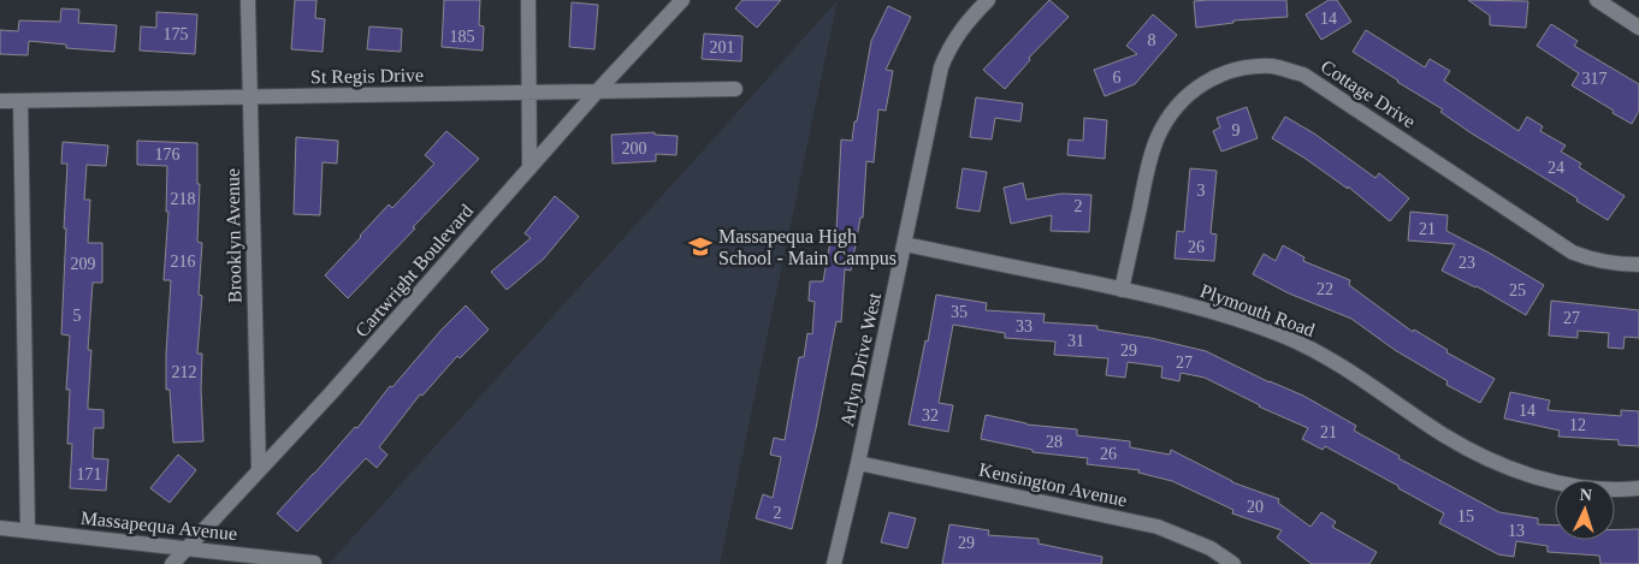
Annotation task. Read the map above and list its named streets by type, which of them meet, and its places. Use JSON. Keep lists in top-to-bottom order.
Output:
{
  "streets": {
    "street": [
      "St Regis Drive",
      "Cottage Drive",
      "Brooklyn Avenue",
      "Cartwright Boulevard",
      "Plymouth Road",
      "Arlyn Drive West",
      "Kensington Avenue",
      "Massapequa Avenue"
    ]
  },
  "crossings": [
    ["St Regis Drive", "Brooklyn Avenue"],
    ["St Regis Drive", "Cartwright Boulevard"],
    ["Cottage Drive", "Plymouth Road"],
    ["Brooklyn Avenue", "Cartwright Boulevard"],
    ["Cartwright Boulevard", "Massapequa Avenue"],
    ["Plymouth Road", "Arlyn Drive West"],
    ["Arlyn Drive West", "Kensington Avenue"]
  ],
  "places": {
    "school or university": ["Massapequa High School - Main Campus"]
  },
  "house_numbers": [
    "14",
    "175",
    "185",
    "8",
    "201",
    "6",
    "317",
    "9",
    "200",
    "176",
    "24",
    "3",
    "218",
    "2",
    "21",
    "26",
    "216",
    "23",
    "209",
    "22",
    "25",
    "35",
    "5",
    "27",
    "33",
    "31",
    "29",
    "27",
    "212",
    "14",
    "32",
    "12",
    "21",
    "28",
    "26",
    "171",
    "20",
    "2",
    "15",
    "13",
    "29"
  ],
  "north": "top"
}
